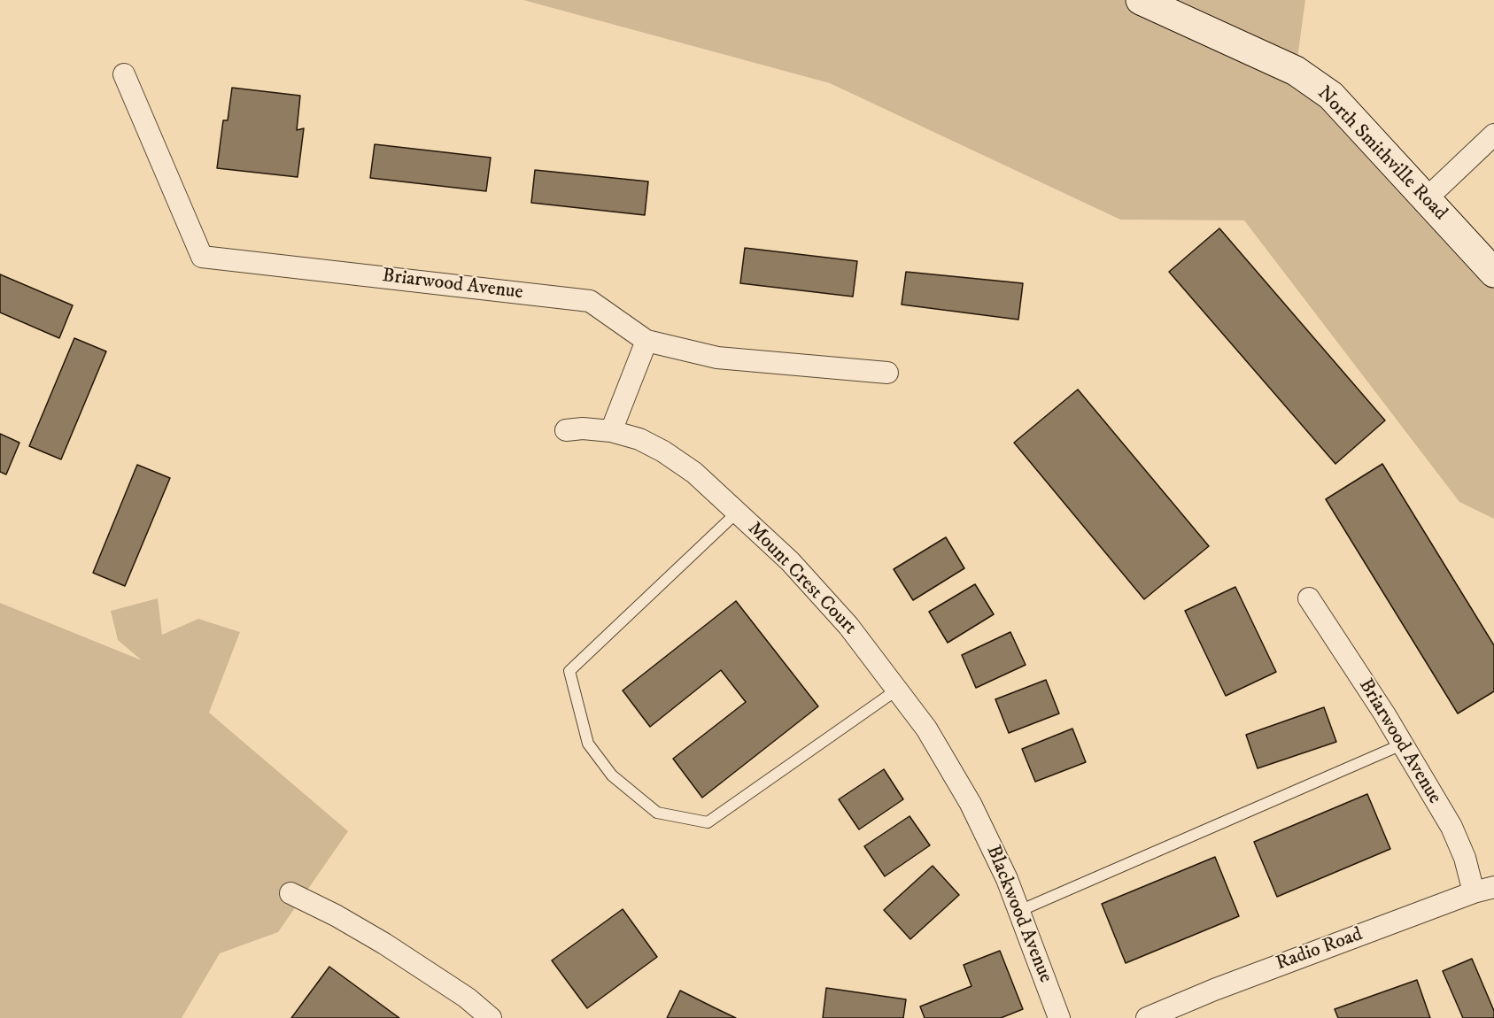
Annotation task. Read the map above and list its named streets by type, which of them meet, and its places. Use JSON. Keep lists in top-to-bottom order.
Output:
{
  "streets": {
    "main road": ["North Smithville Road"],
    "street": [
      "Briarwood Avenue",
      "Mount Crest Court",
      "Blackwood Avenue",
      "Radio Road"
    ]
  },
  "crossings": [
    ["Briarwood Avenue", "Radio Road"],
    ["Mount Crest Court", "Blackwood Avenue"]
  ]
}
